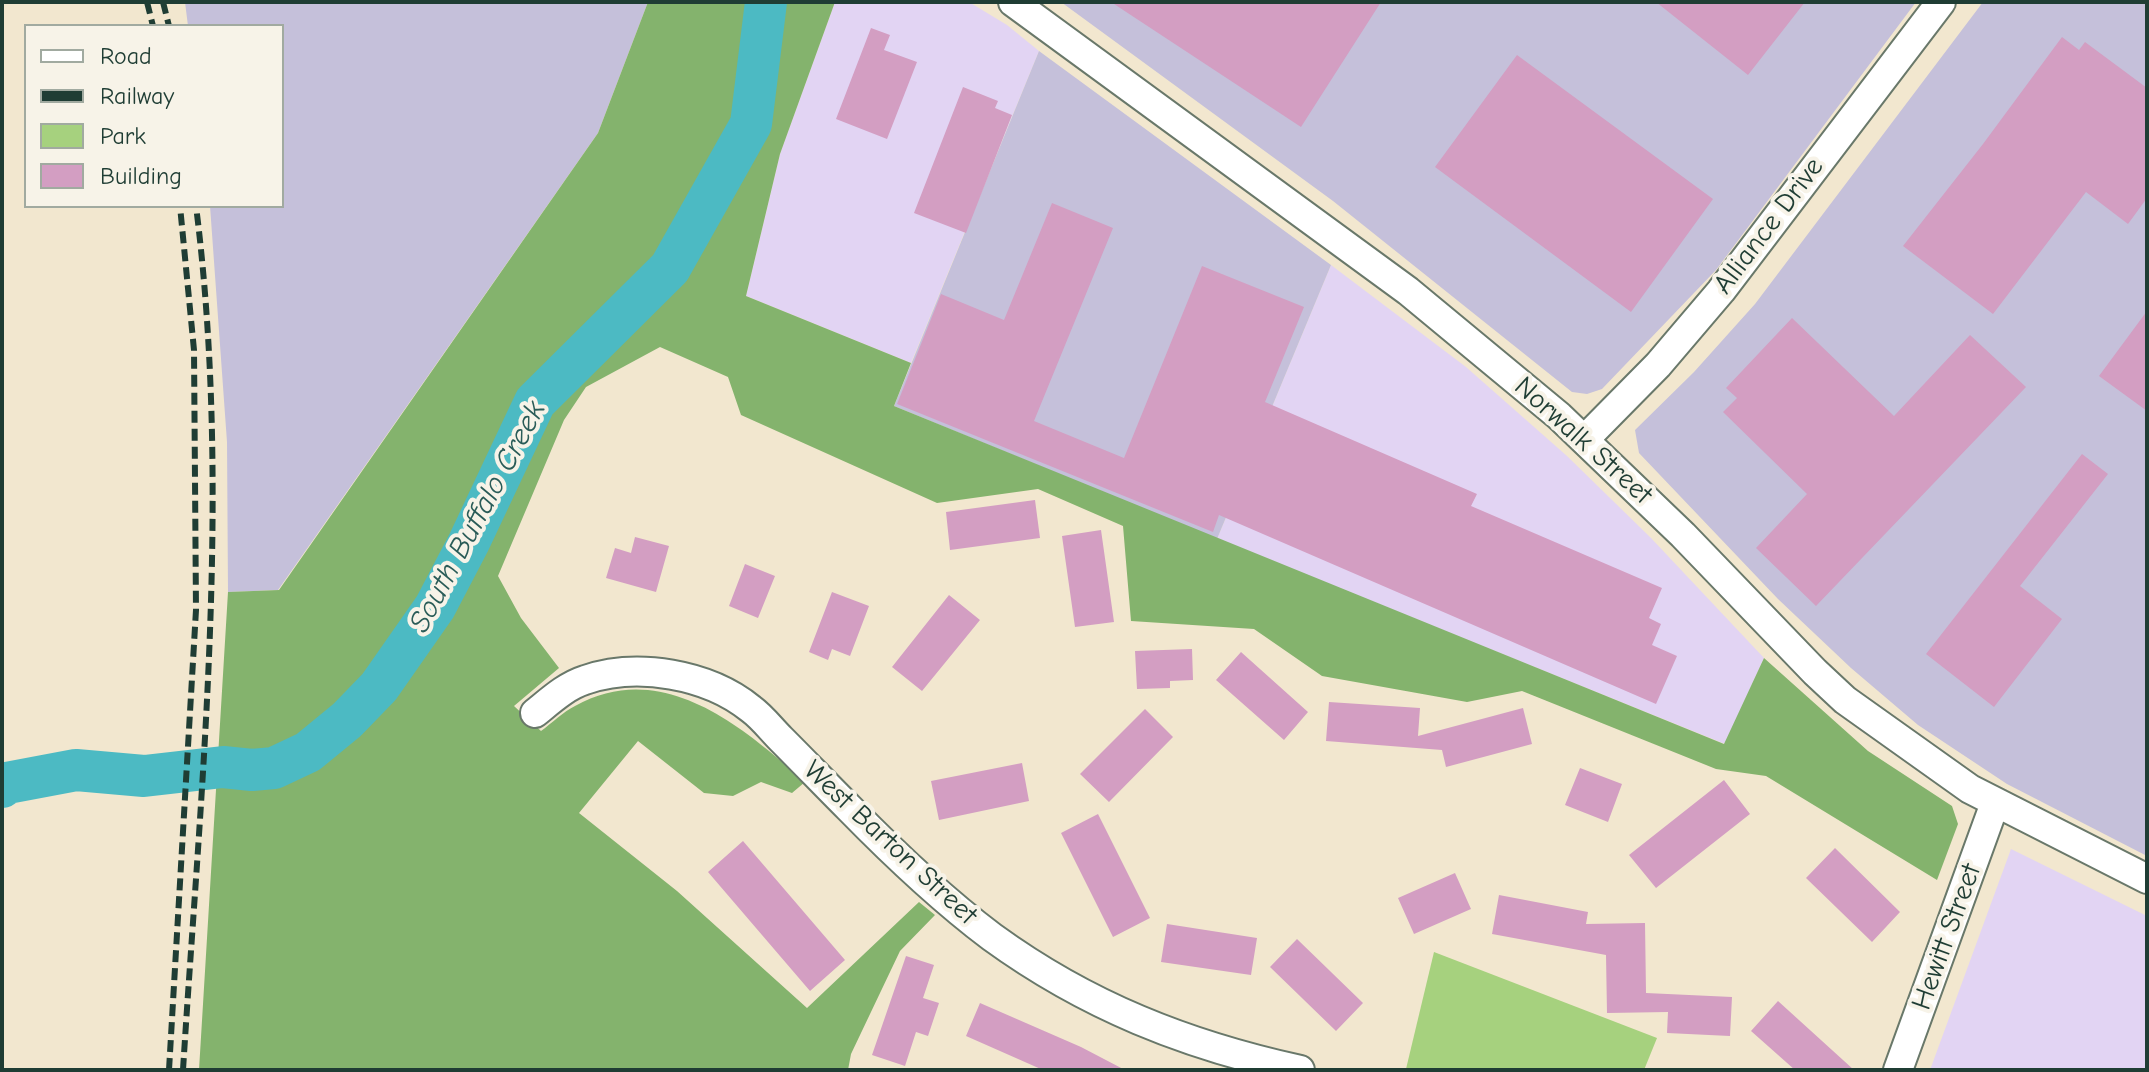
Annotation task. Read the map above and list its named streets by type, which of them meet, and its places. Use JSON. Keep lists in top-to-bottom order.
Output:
{
  "streets": {
    "street": [
      "Alliance Drive",
      "Norwalk Street",
      "West Barton Street",
      "Hewitt Street"
    ]
  },
  "crossings": [
    ["Alliance Drive", "Norwalk Street"],
    ["Norwalk Street", "Hewitt Street"]
  ],
  "water": ["South Buffalo Creek"],
  "legend": [
    "Road",
    "Railway",
    "Park",
    "Building"
  ]
}
